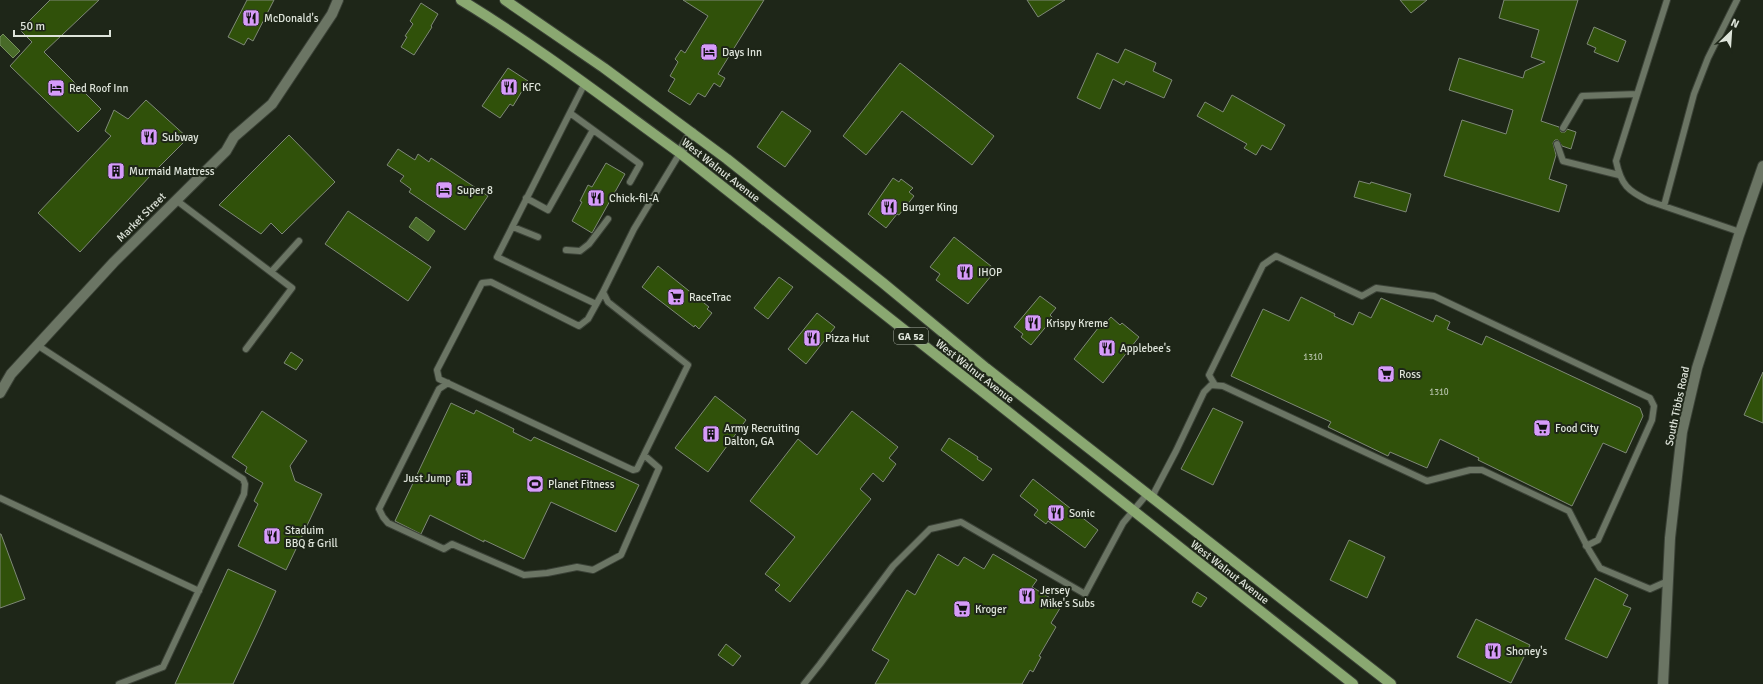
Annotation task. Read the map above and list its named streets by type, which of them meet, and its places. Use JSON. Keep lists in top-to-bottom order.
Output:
{
  "streets": {
    "main road": ["West Walnut Avenue", "GA 52"],
    "street": ["Market Street", "South Tibbs Road"]
  },
  "places": {
    "restaurant": [
      "McDonald's",
      "KFC",
      "Subway",
      "Chick-fil-A",
      "Burger King",
      "IHOP",
      "Krispy Kreme",
      "Pizza Hut",
      "Applebee's",
      "Sonic",
      "Staduim BBQ & Grill",
      "Jersey Mike's Subs",
      "Shoney's"
    ],
    "hotel": ["Days Inn", "Red Roof Inn", "Super 8"],
    "building": ["Murmaid Mattress", "Army Recruiting Dalton, GA", "Just Jump"],
    "supermarket": [
      "RaceTrac",
      "Ross",
      "Food City",
      "Kroger"
    ],
    "sports": ["Planet Fitness"]
  },
  "house_numbers": ["1310", "1310"],
  "scale_bar": "50 m",
  "north": "top right"
}
